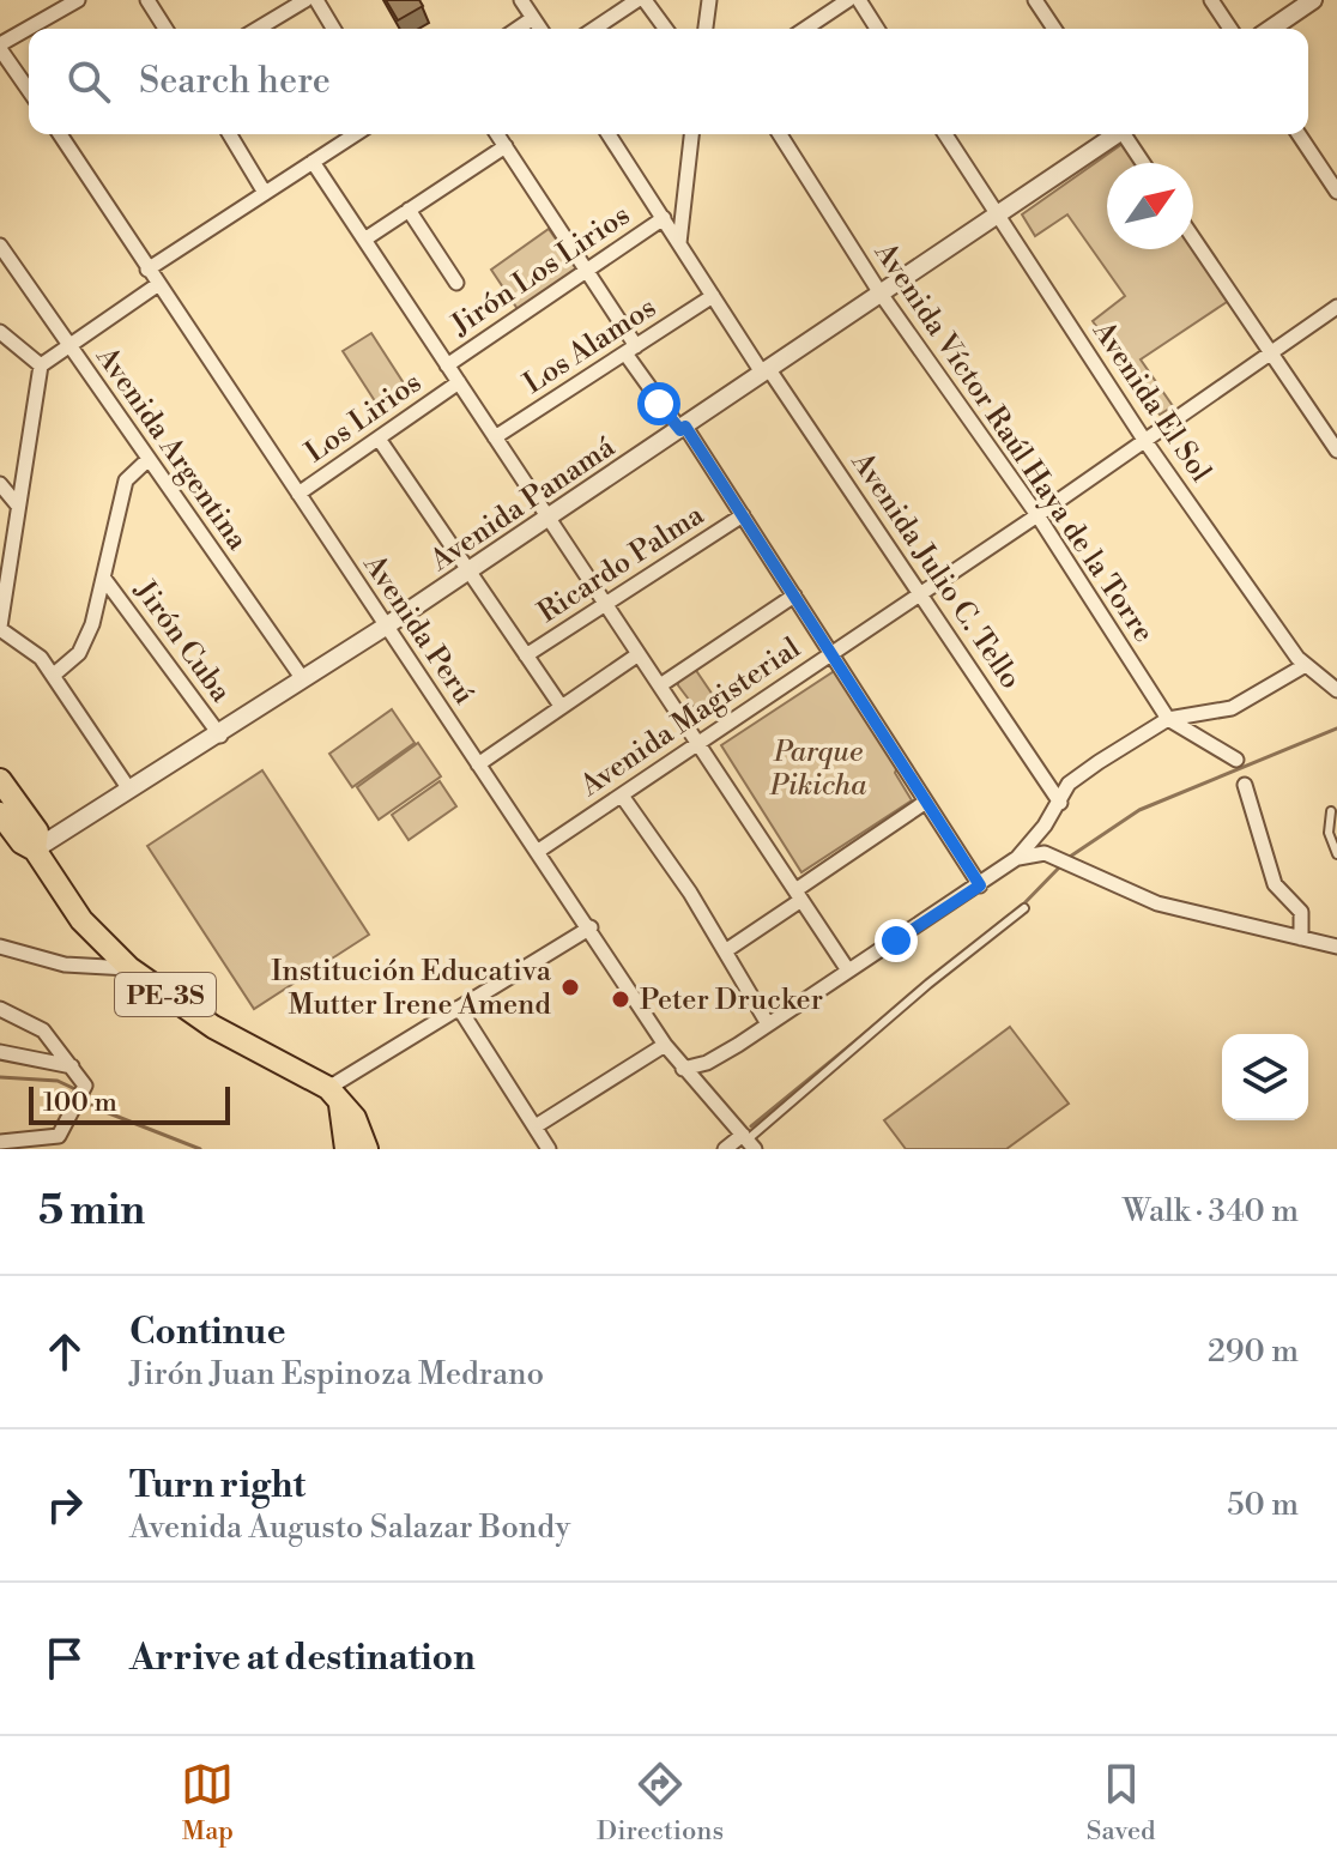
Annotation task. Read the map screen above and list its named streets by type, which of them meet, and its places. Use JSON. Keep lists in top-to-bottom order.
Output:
{
  "streets": {
    "highway": ["PE-3S"],
    "street": [
      "Jirón Los Lirios",
      "Los Alamos",
      "Avenida El Sol",
      "Los Lirios",
      "Avenida Víctor Raúl Haya de la Torre",
      "Avenida Argentina",
      "Avenida Panamá",
      "Ricardo Palma",
      "Avenida Julio C. Tello",
      "Avenida Perú",
      "Jirón Cuba",
      "Avenida Magisterial"
    ]
  },
  "crossings": [
    ["Jirón Los Lirios", "Avenida Julio C. Tello"],
    ["Los Alamos", "Avenida Julio C. Tello"],
    ["Avenida El Sol", "Avenida Panamá"],
    ["Avenida El Sol", "Avenida Magisterial"],
    ["Los Lirios", "Avenida Perú"],
    ["Avenida Víctor Raúl Haya de la Torre", "Avenida Panamá"],
    ["Avenida Víctor Raúl Haya de la Torre", "Avenida Magisterial"],
    ["Avenida Argentina", "Avenida Panamá"],
    ["Avenida Panamá", "Avenida Julio C. Tello"],
    ["Avenida Panamá", "Avenida Perú"],
    ["Avenida Panamá", "Jirón Cuba"],
    ["Avenida Panamá", "PE-3S"],
    ["Avenida Julio C. Tello", "Avenida Magisterial"],
    ["Avenida Perú", "Avenida Magisterial"]
  ],
  "parks": ["Parque Pikicha"],
  "places": ["Institución Educativa Mutter Irene Amend", "Peter Drucker"],
  "scale_bar": "100 m",
  "north": "top right",
  "page": {
    "search": "Search here",
    "scale": "100 m",
    "heading": ["5 min", "Walk · 340 m"],
    "list": [
      ["Continue", "Jirón Juan Espinoza Medrano", "290 m"],
      ["Turn right", "Avenida Augusto Salazar Bondy", "50 m"],
      "Arrive at destination"
    ],
    "nav": ["Map", "Directions", "Saved"]
  }
}
